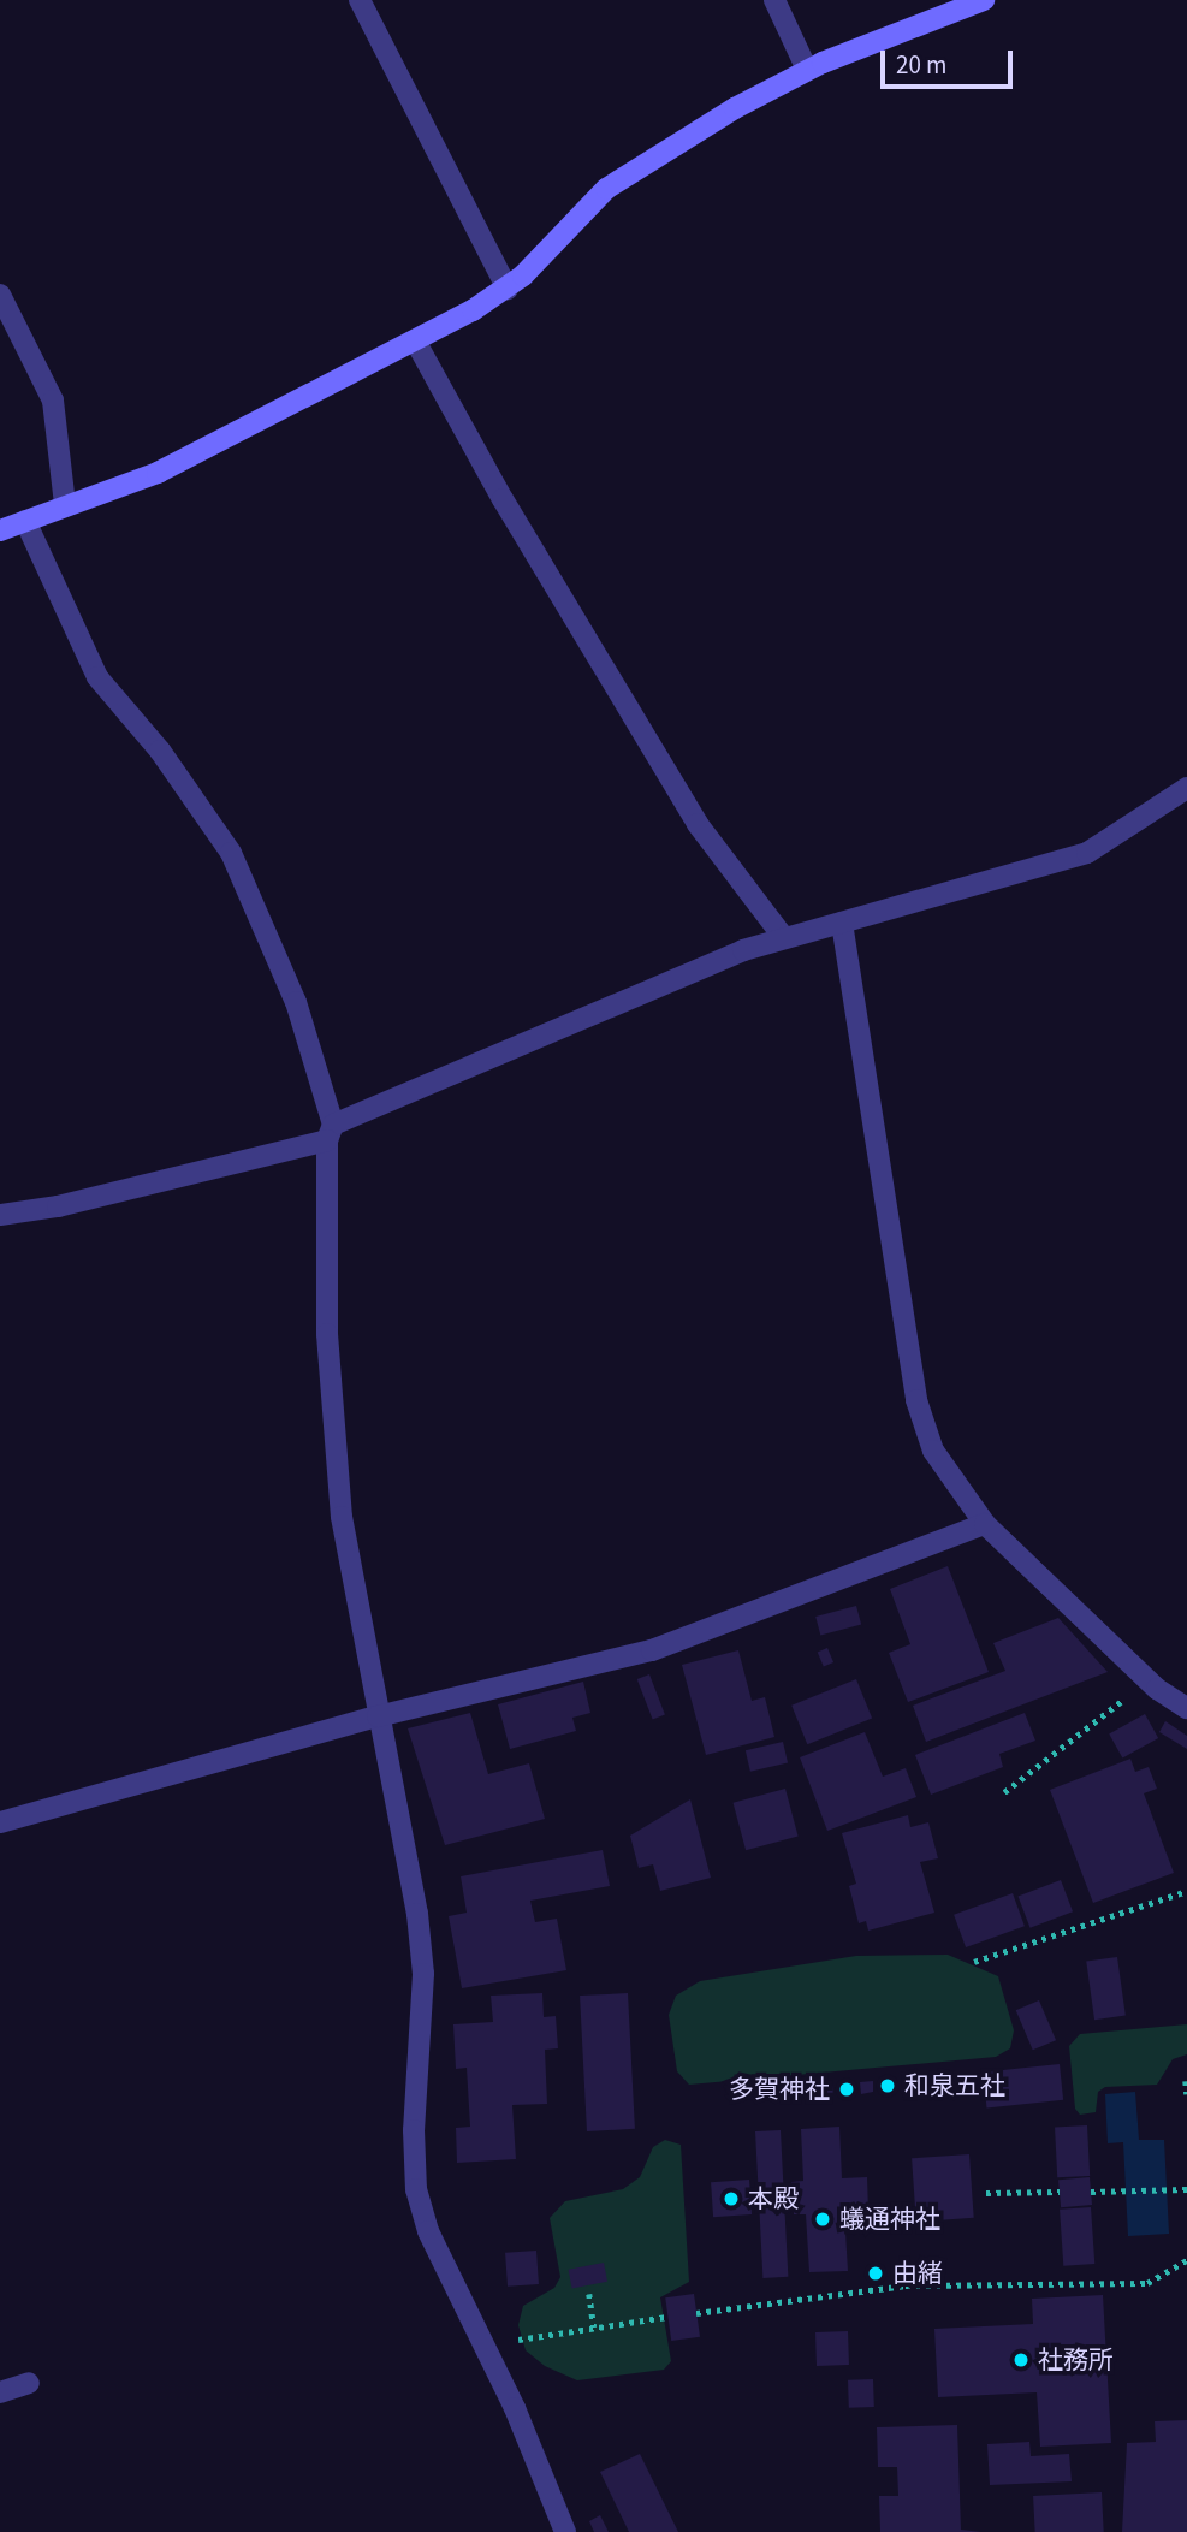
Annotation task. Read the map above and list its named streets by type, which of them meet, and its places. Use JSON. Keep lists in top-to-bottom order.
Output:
{
  "places": [
    "和泉五社",
    "多賀神社",
    "本殿",
    "蟻通神社",
    "由緒",
    "社務所"
  ],
  "scale_bar": "20 m"
}
